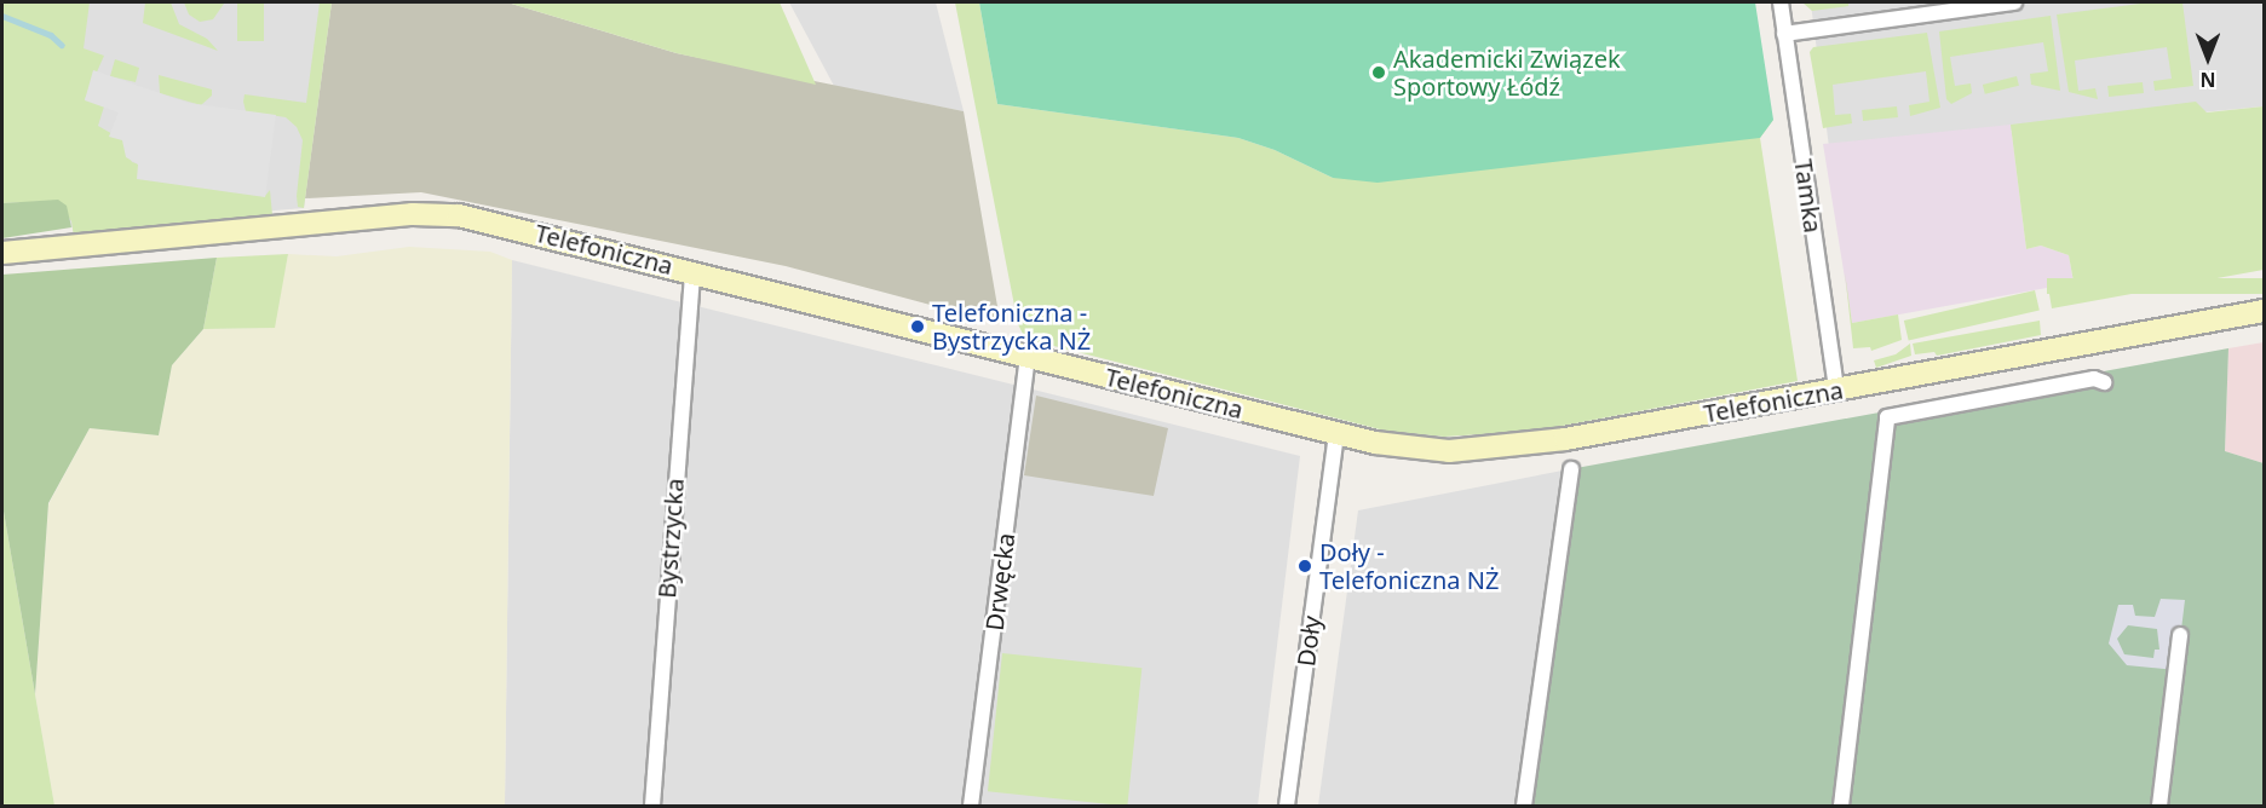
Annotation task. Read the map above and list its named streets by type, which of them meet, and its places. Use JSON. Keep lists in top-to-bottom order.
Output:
{
  "streets": {
    "street": [
      "Tamka",
      "Telefoniczna",
      "Bystrzycka",
      "Drwęcka",
      "Doły"
    ]
  },
  "crossings": [
    ["Tamka", "Telefoniczna"],
    ["Telefoniczna", "Bystrzycka"],
    ["Telefoniczna", "Drwęcka"],
    ["Telefoniczna", "Doły"]
  ],
  "places": ["Akademicki Związek Sportowy Łódź", "Telefoniczna - Bystrzycka NŻ", "Doły - Telefoniczna NŻ"],
  "north": "bottom"
}
